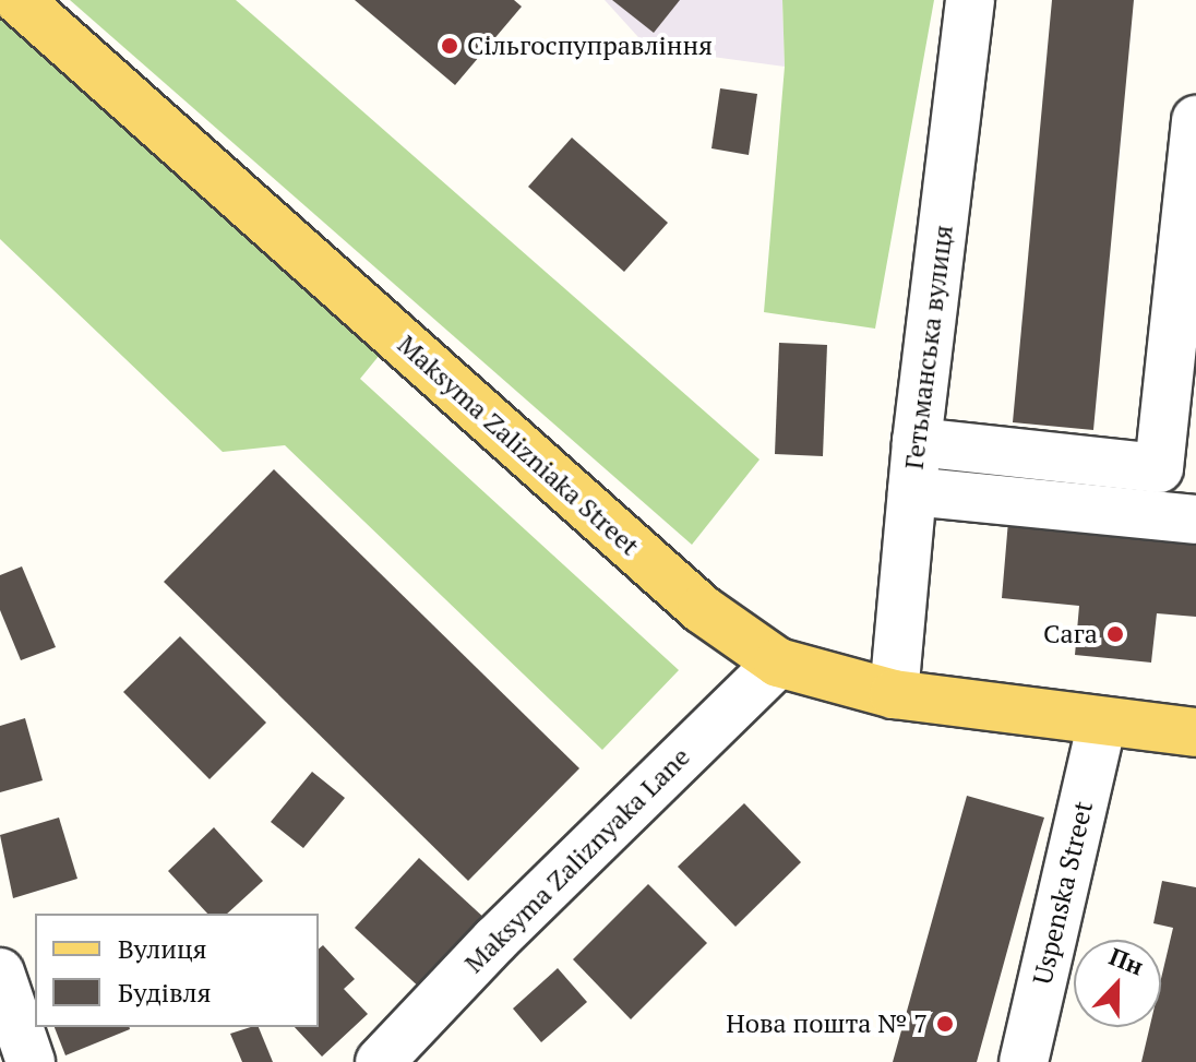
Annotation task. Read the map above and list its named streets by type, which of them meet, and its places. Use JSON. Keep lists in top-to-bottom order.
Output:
{
  "streets": {
    "main road": ["Maksyma Zalizniaka Street"],
    "street": ["Гетьманська вулиця", "Maksyma Zaliznyaka Lane", "Uspenska Street"]
  },
  "crossings": [
    ["Гетьманська вулиця", "Maksyma Zalizniaka Street"],
    ["Maksyma Zalizniaka Street", "Maksyma Zaliznyaka Lane"],
    ["Maksyma Zalizniaka Street", "Uspenska Street"]
  ],
  "places": ["Сільгоспуправління", "Сага", "Нова пошта № 7"],
  "legend": ["Вулиця", "Будівля"],
  "north": "top"
}
